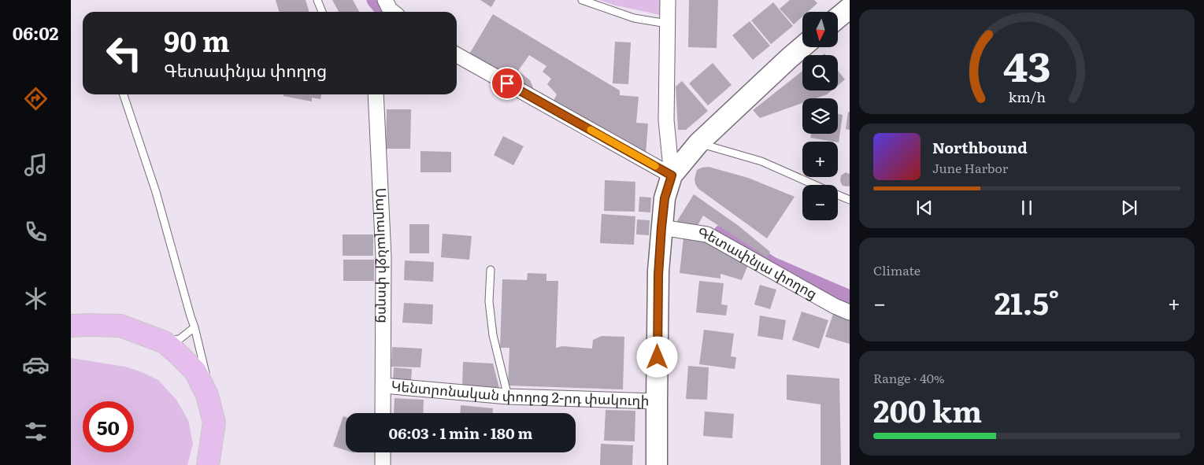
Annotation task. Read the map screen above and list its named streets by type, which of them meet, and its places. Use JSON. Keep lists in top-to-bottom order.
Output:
{
  "streets": {
    "street": ["Սարալանջի փողոց", "Գետափնյա փողոց", "Կենտրոնական փողոց 2-րդ փակուղի"]
  },
  "crossings": [
    ["Սարալանջի փողոց", "Կենտրոնական փողոց 2-րդ փակուղի"]
  ],
  "north": "bottom",
  "page": {
    "tabs": "06:02",
    "map_buttons": ["+", "−"],
    "turn": ["90 m", "Գետափնյա փողոց"],
    "song": ["Northbound", "June Harbor"],
    "tile": [
      "Climate",
      ["Range · 40%", "200 km"]
    ],
    "heat": ["−", "21.5°", "+"],
    "limit": "50",
    "trip": "06:03 · 1 min · 180 m",
    "gauge": ["43", "km/h"]
  }
}
